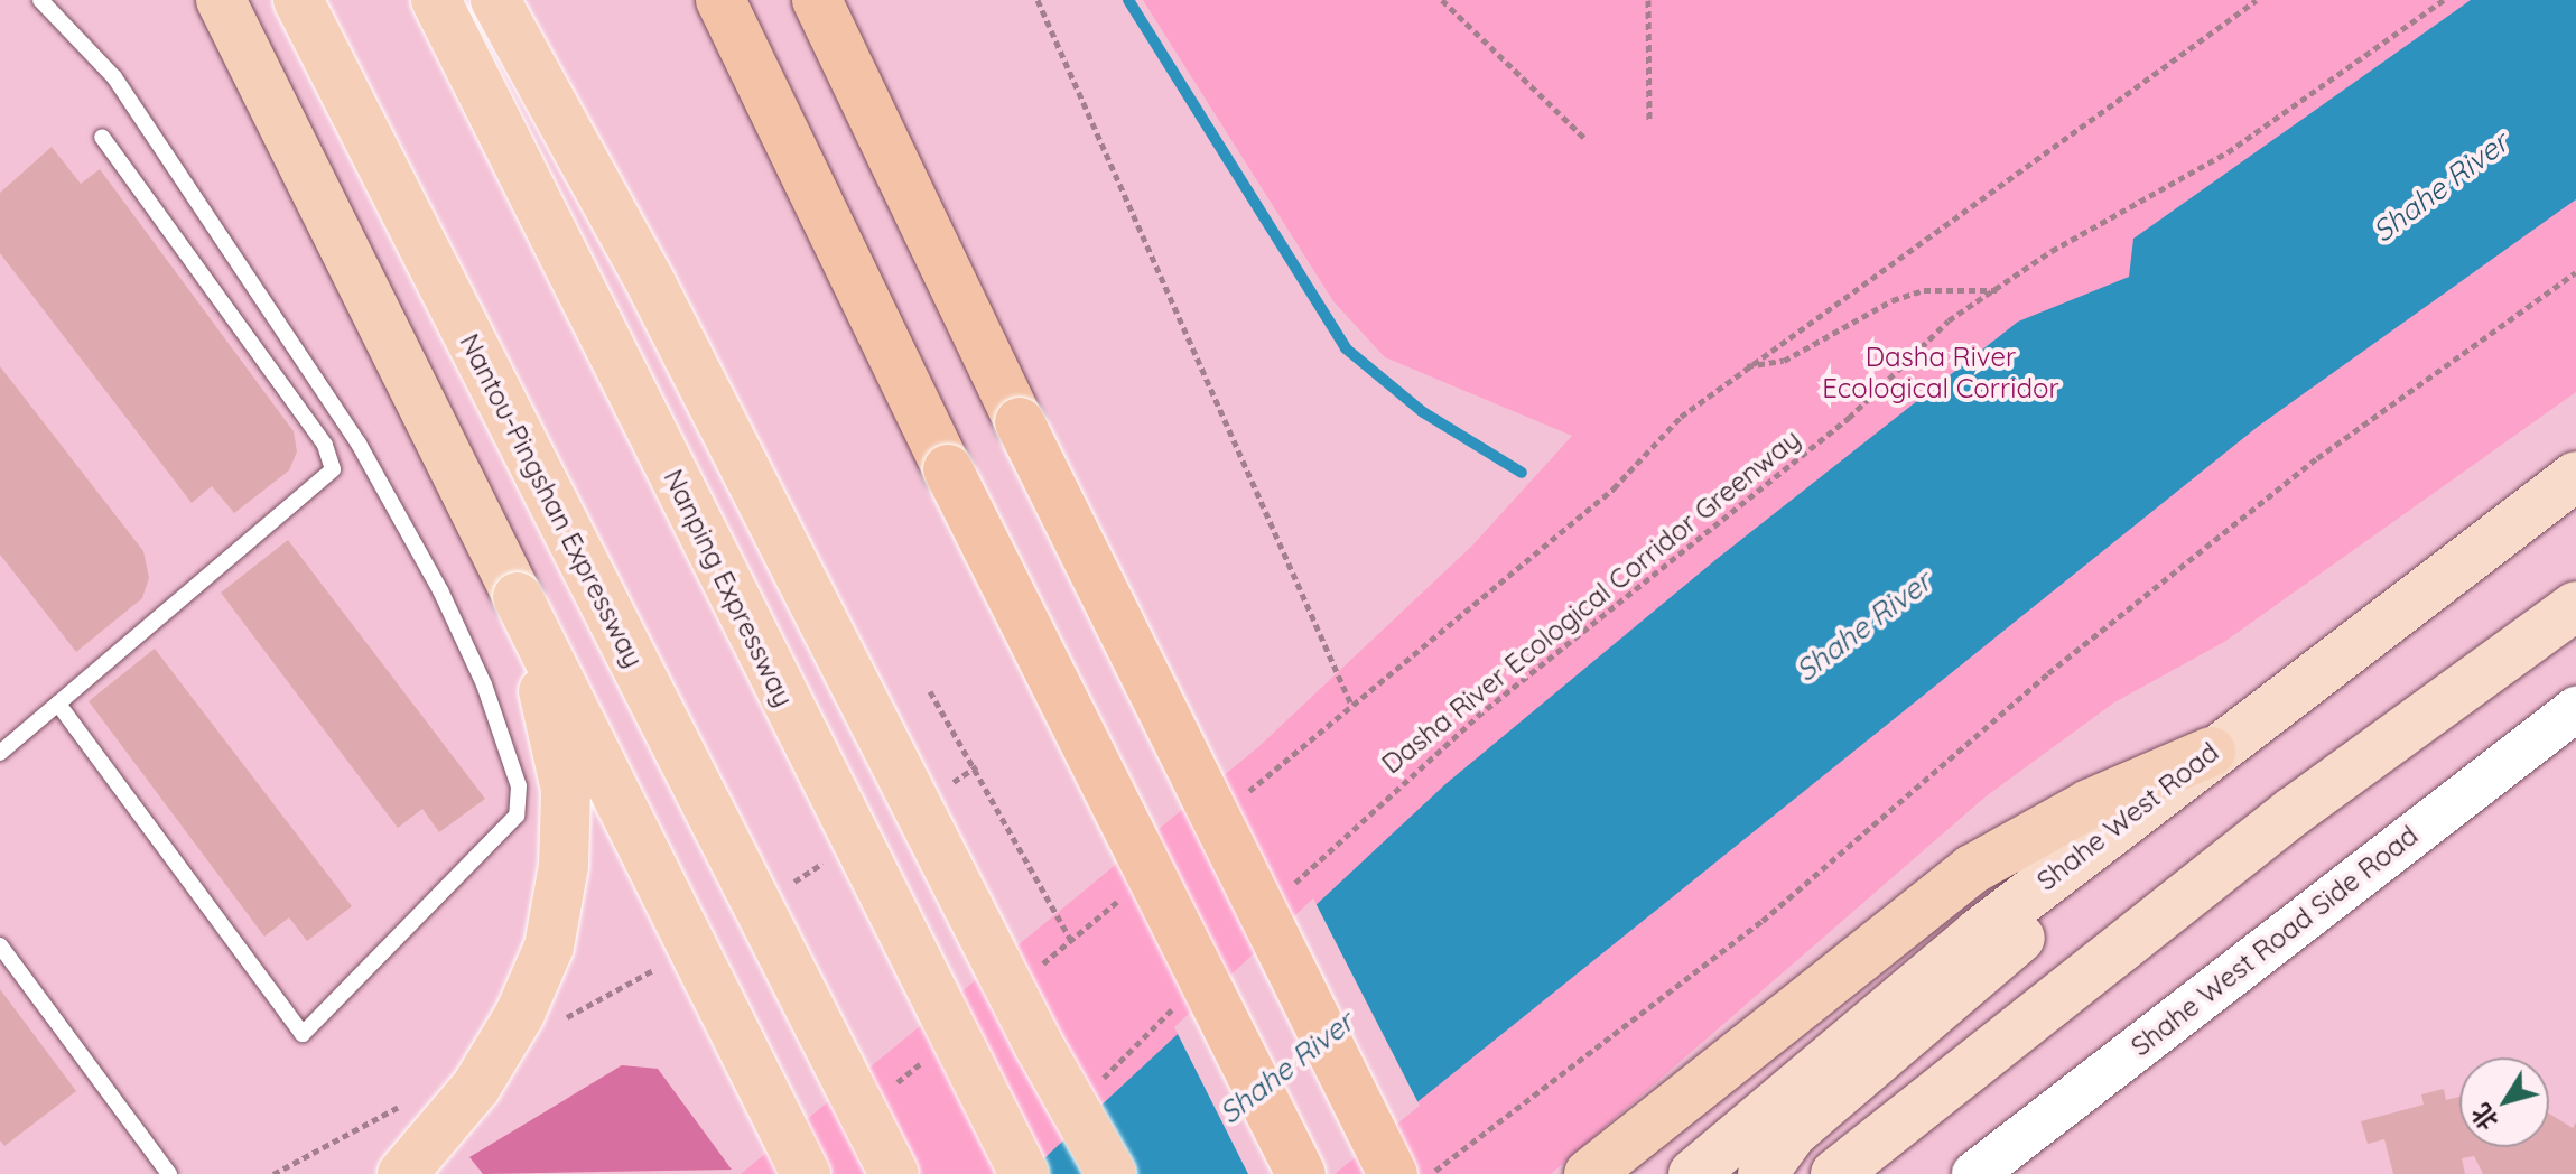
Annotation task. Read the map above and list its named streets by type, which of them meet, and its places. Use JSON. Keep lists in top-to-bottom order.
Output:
{
  "streets": {
    "highway": ["Nantou-Pingshan Expressway", "Nanping Expressway"],
    "main road": ["Shahe West Road", "Shahe West Road Side Road"],
    "path": ["Dasha River Ecological Corridor Greenway"]
  },
  "water": ["Shahe River"],
  "parks": ["Dasha River Ecological Corridor"],
  "north": "bottom left"
}
